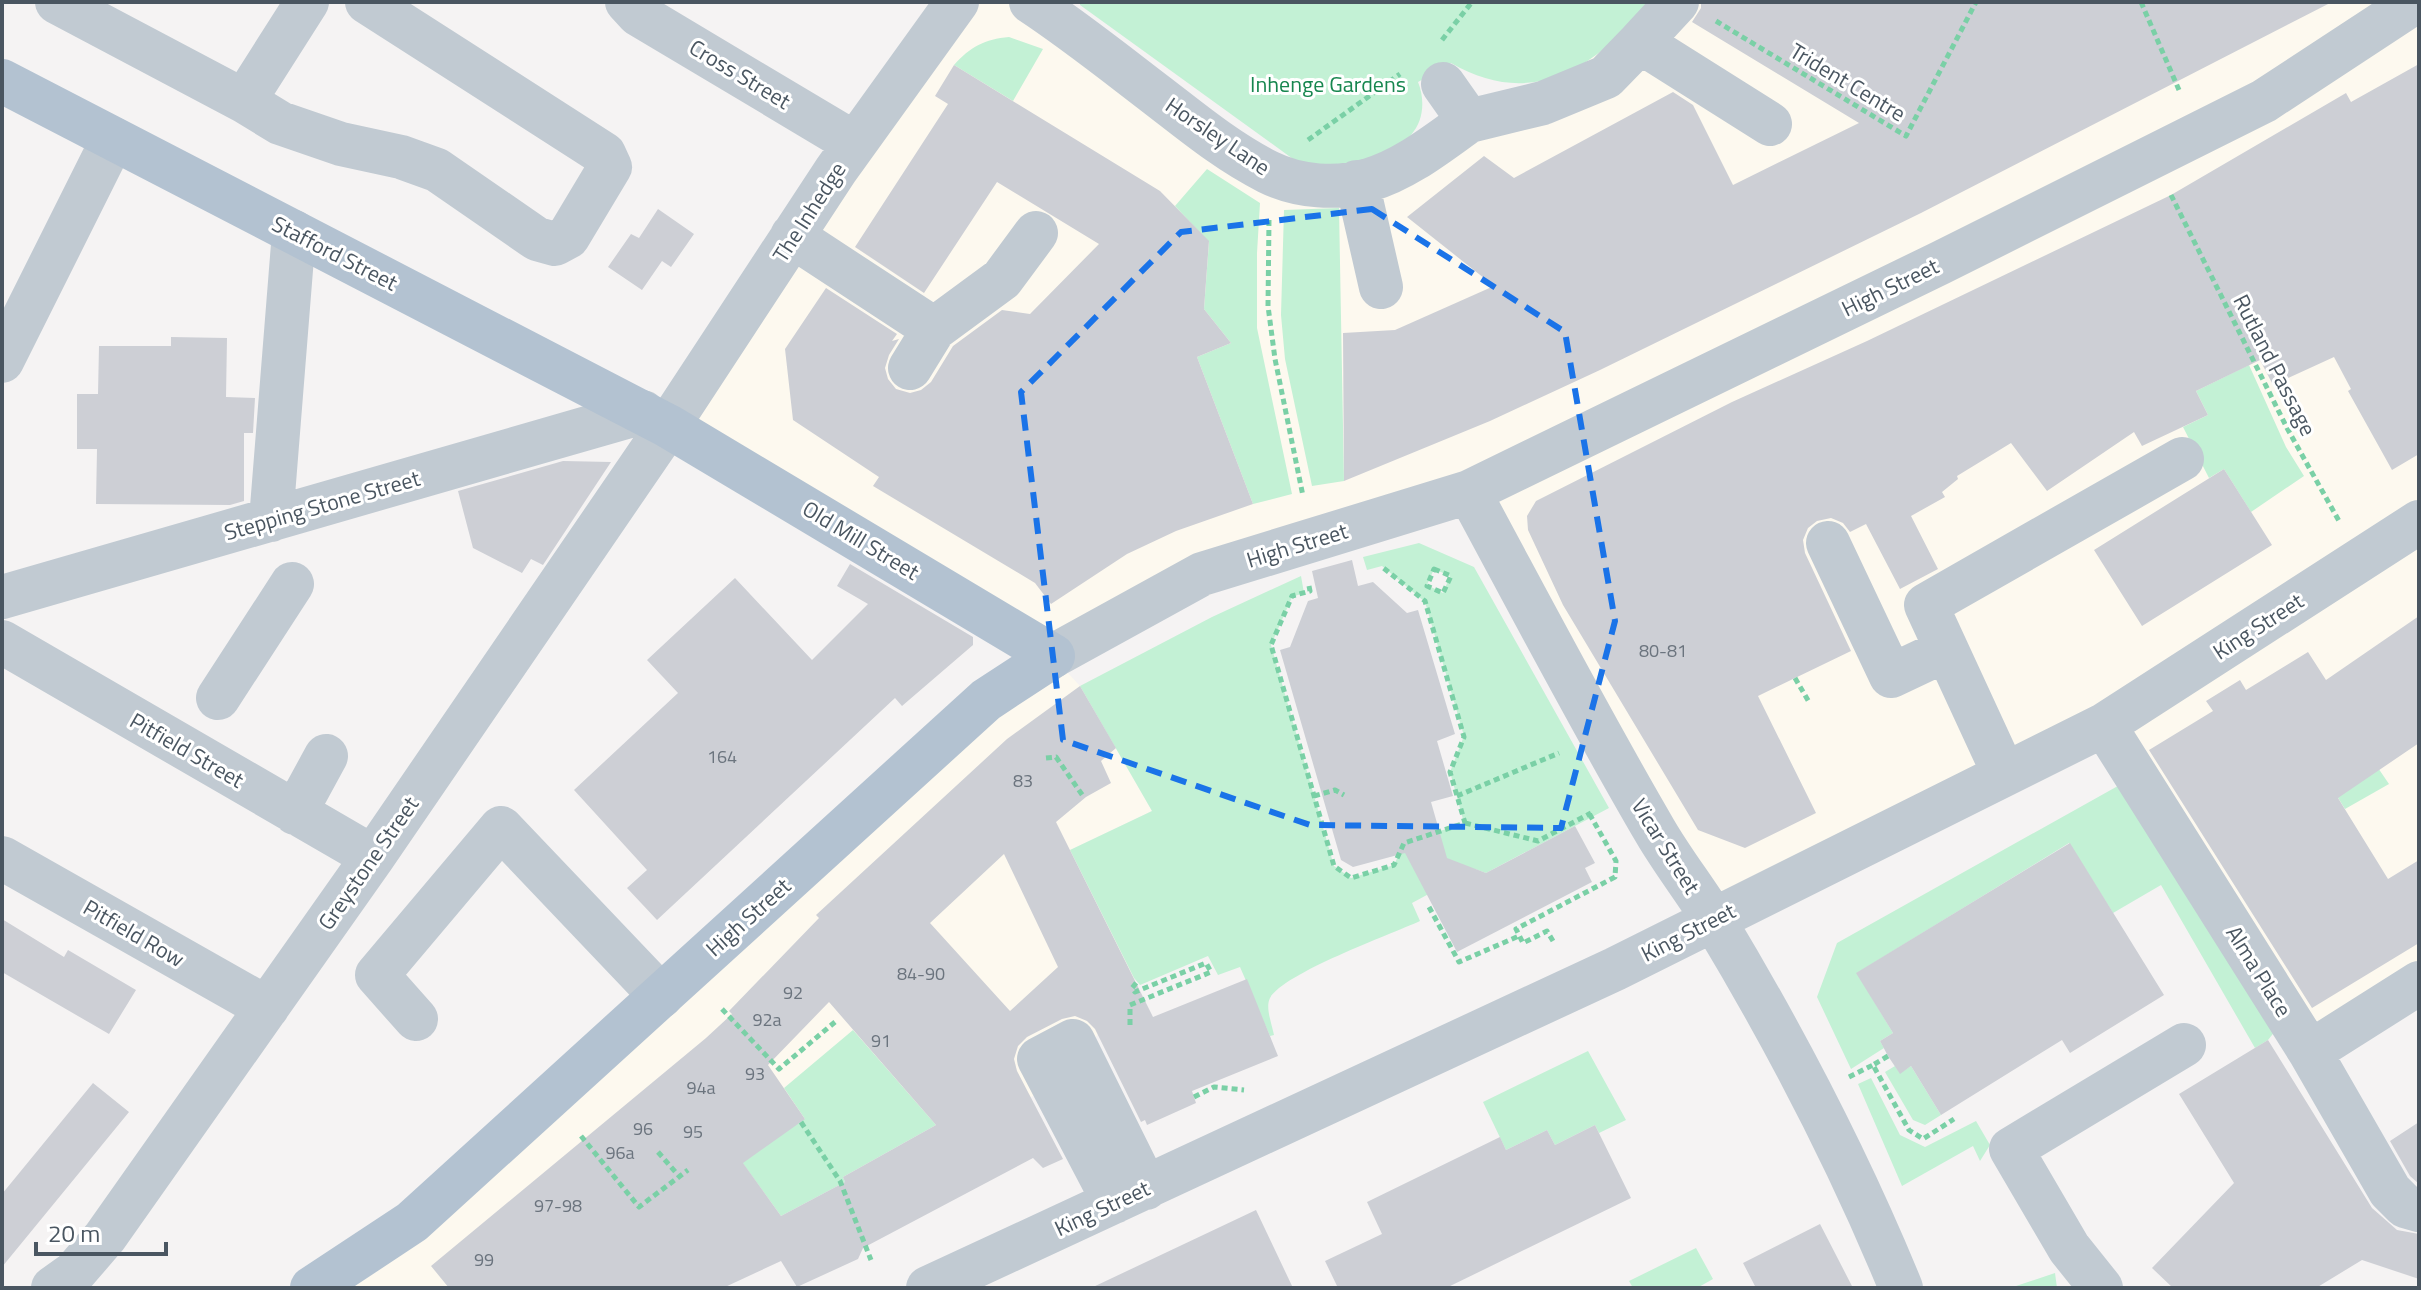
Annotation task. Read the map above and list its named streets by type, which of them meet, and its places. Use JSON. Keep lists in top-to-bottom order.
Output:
{
  "streets": {
    "main road": ["Stafford Street", "High Street", "Old Mill Street"],
    "street": [
      "Cross Street",
      "Horsley Lane",
      "The Inhedge",
      "Stepping Stone Street",
      "King Street",
      "Pitfield Street",
      "Vicar Street",
      "Greystone Street",
      "Pitfield Row",
      "Alma Place"
    ],
    "path": ["Trident Centre", "Rutland Passage"]
  },
  "crossings": [
    ["Cross Street", "The Inhedge"],
    ["The Inhedge", "Stafford Street"],
    ["The Inhedge", "Stepping Stone Street"],
    ["The Inhedge", "Old Mill Street"],
    ["The Inhedge", "Greystone Street"],
    ["Stafford Street", "Stepping Stone Street"],
    ["Stafford Street", "Old Mill Street"],
    ["Stafford Street", "Greystone Street"],
    ["High Street", "Old Mill Street"],
    ["High Street", "Vicar Street"],
    ["Rutland Passage", "King Street"],
    ["Stepping Stone Street", "Old Mill Street"],
    ["Stepping Stone Street", "Greystone Street"],
    ["Old Mill Street", "Greystone Street"],
    ["King Street", "Vicar Street"],
    ["King Street", "Alma Place"],
    ["Pitfield Street", "Greystone Street"],
    ["Greystone Street", "Pitfield Row"]
  ],
  "parks": ["Inhenge Gardens"],
  "house_numbers": [
    "80-81",
    "164",
    "83",
    "84-90",
    "92",
    "92a",
    "91",
    "93",
    "94a",
    "96",
    "95",
    "96a",
    "97-98",
    "99"
  ],
  "scale_bar": "20 m"
}
